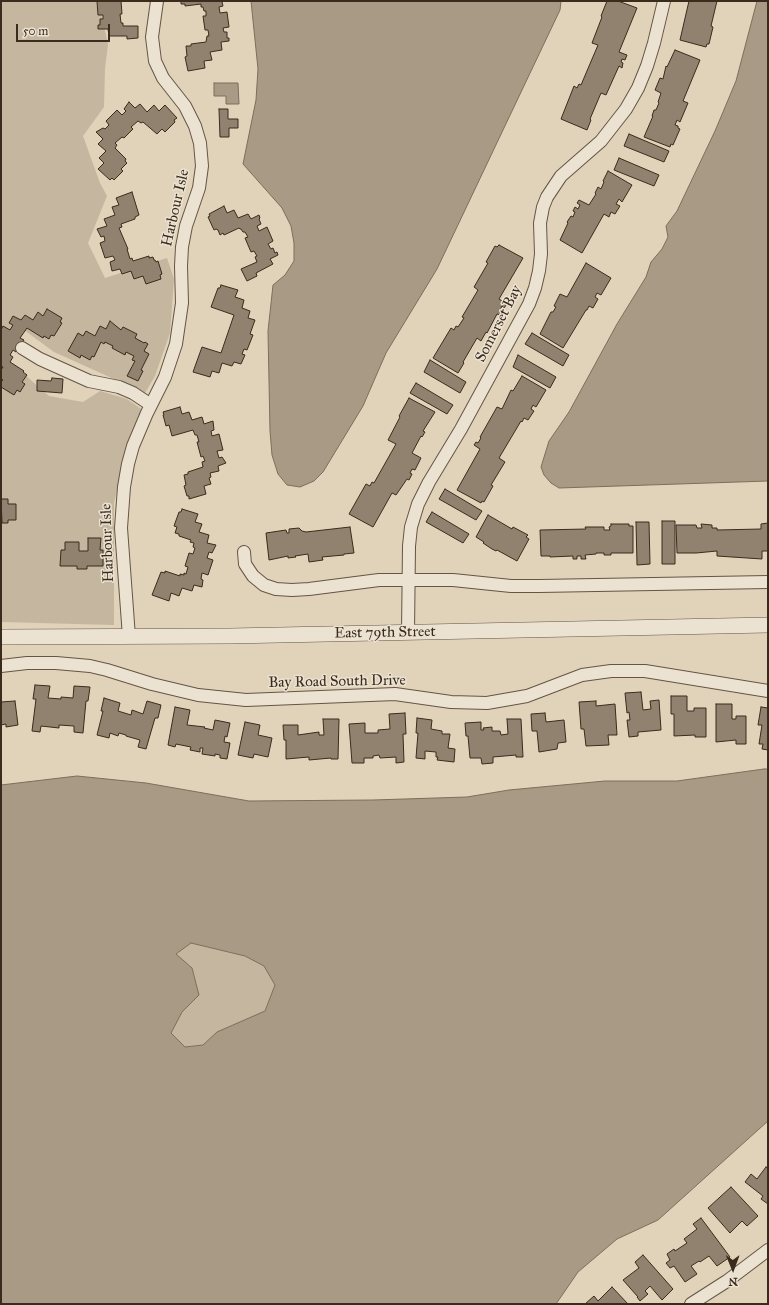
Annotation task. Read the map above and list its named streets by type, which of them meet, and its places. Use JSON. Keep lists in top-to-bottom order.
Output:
{
  "streets": {
    "street": [
      "Harbour Isle",
      "Somerset Bay",
      "East 79th Street",
      "Bay Road South Drive"
    ]
  },
  "crossings": [
    ["Harbour Isle", "East 79th Street"],
    ["Somerset Bay", "East 79th Street"]
  ],
  "scale_bar": "50 m",
  "north": "bottom"
}
